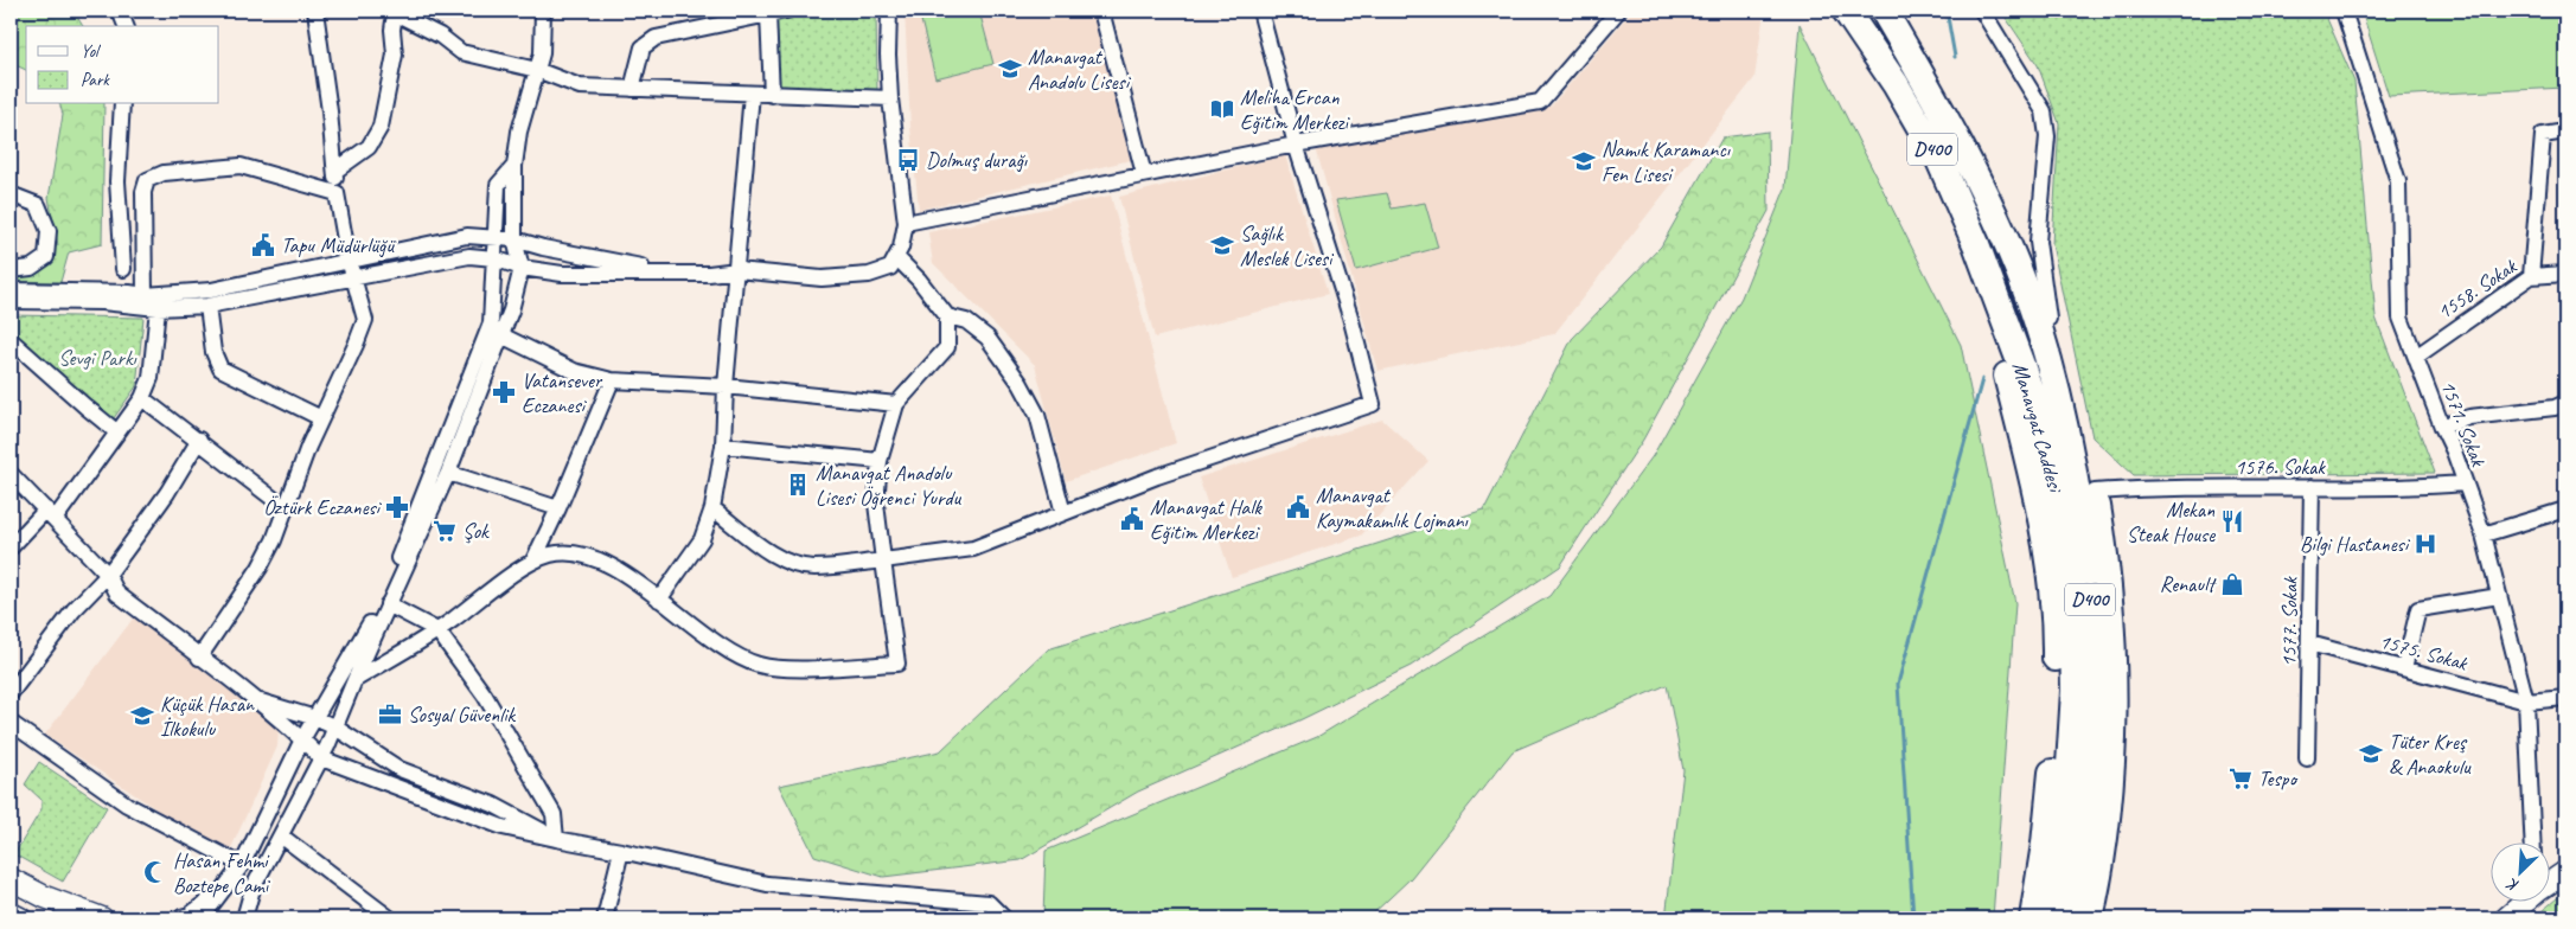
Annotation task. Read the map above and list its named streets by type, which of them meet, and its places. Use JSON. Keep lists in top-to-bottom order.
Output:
{
  "streets": {
    "highway": ["D400", "Manavgat Caddesi"],
    "street": [
      "1558. Sokak",
      "1571. Sokak",
      "1576. Sokak",
      "1577. Sokak",
      "1575. Sokak"
    ]
  },
  "crossings": [
    ["1558. Sokak", "1571. Sokak"],
    ["1571. Sokak", "1576. Sokak"],
    ["1571. Sokak", "1575. Sokak"],
    ["1576. Sokak", "1577. Sokak"],
    ["1577. Sokak", "1575. Sokak"]
  ],
  "parks": ["Sevgi Parkı"],
  "places": {
    "school or university": [
      "Manavgat Anadolu Lisesi",
      "Namık Karamancı Fen Lisesi",
      "Sağlık Meslek Lisesi",
      "Küçük Hasan İlkokulu",
      "Tüter Kreş & Anaokulu"
    ],
    "library": ["Meliha Ercan Eğitim Merkezi"],
    "bus stop": ["Dolmuş durağı"],
    "public building": ["Tapu Müdürlüğü", "Manavgat Kaymakamlık Lojmanı", "Manavgat Halk Eğitim Merkezi"],
    "pharmacy": ["Vatansever Eczanesi", "Öztürk Eczanesi"],
    "building": ["Manavgat Anadolu Lisesi Öğrenci Yurdu"],
    "restaurant": ["Mekan Steak House"],
    "supermarket": ["Şok", "Tespo"],
    "hospital": ["Bilgi Hastanesi"],
    "shop": ["Renault"],
    "office": ["Sosyal Güvenlik"],
    "mosque": ["Hasan Fehmi Boztepe Cami"]
  },
  "legend": ["Yol", "Park"],
  "north": "bottom left"
}
